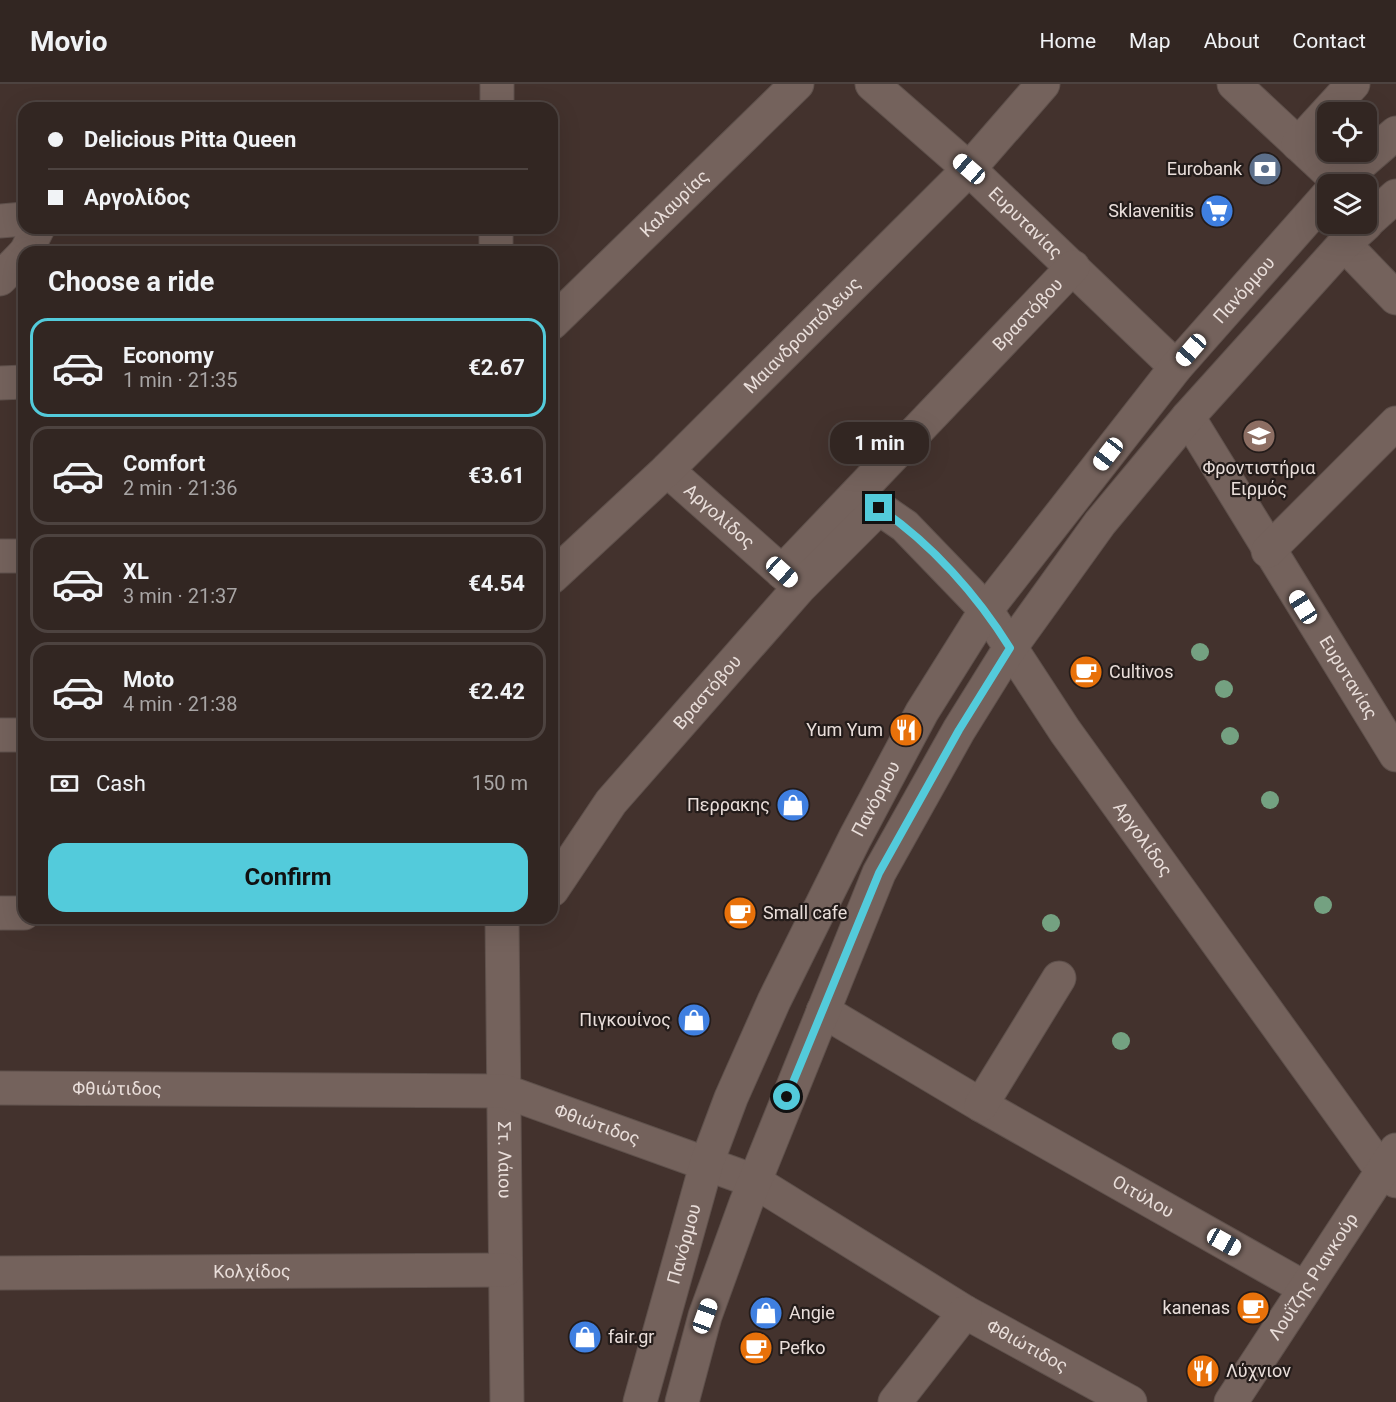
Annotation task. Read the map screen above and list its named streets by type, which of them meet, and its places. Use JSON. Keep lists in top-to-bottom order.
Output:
{
  "streets": {
    "street": [
      "Καλαυρίας",
      "Ευρυτανίας",
      "Πανόρμου",
      "Βραστόβου",
      "Μαιανδρουπόλεως",
      "Αργολίδος",
      "Φθιώτιδος",
      "Στ. Λάιου",
      "Οιτύλου",
      "Κολχίδος",
      "Λουΐζης Ριανκούρ"
    ]
  },
  "crossings": [
    ["Ευρυτανίας", "Πανόρμου"],
    ["Ευρυτανίας", "Βραστόβου"],
    ["Ευρυτανίας", "Μαιανδρουπόλεως"],
    ["Πανόρμου", "Αργολίδος"],
    ["Πανόρμου", "Φθιώτιδος"],
    ["Βραστόβου", "Αργολίδος"],
    ["Μαιανδρουπόλεως", "Αργολίδος"],
    ["Αργολίδος", "Λουΐζης Ριανκούρ"],
    ["Φθιώτιδος", "Στ. Λάιου"],
    ["Στ. Λάιου", "Κολχίδος"],
    ["Οιτύλου", "Λουΐζης Ριανκούρ"]
  ],
  "places": {
    "bank": ["Eurobank"],
    "supermarket": ["Sklavenitis"],
    "school or university": ["Φροντιστήρια Ειρμός"],
    "cafe": [
      "Cultivos",
      "Small cafe",
      "kanenas",
      "Pefko"
    ],
    "restaurant": ["Yum Yum", "Λύχνιον"],
    "shop": [
      "Περρακης",
      "Πιγκουίνος",
      "Angie",
      "fair.gr"
    ]
  },
  "page": {
    "header": "Movio",
    "nav": [
      "Home",
      "Map",
      "About",
      "Contact"
    ],
    "banner": ["Delicious Pitta Queen", "Αργολίδος"],
    "heading": "Choose a ride",
    "list": [
      {
        "name": "Economy",
        "note": "1 min · 21:35",
        "value": "€2.67"
      },
      {
        "name": "Comfort",
        "note": "2 min · 21:36",
        "value": "€3.61"
      },
      {
        "name": "XL",
        "note": "3 min · 21:37",
        "value": "€4.54"
      },
      {
        "name": "Moto",
        "note": "4 min · 21:38",
        "value": "€2.42"
      }
    ],
    "bubble": "1 min",
    "pay": ["Cash", "150 m"],
    "buttons": "Confirm"
  }
}
